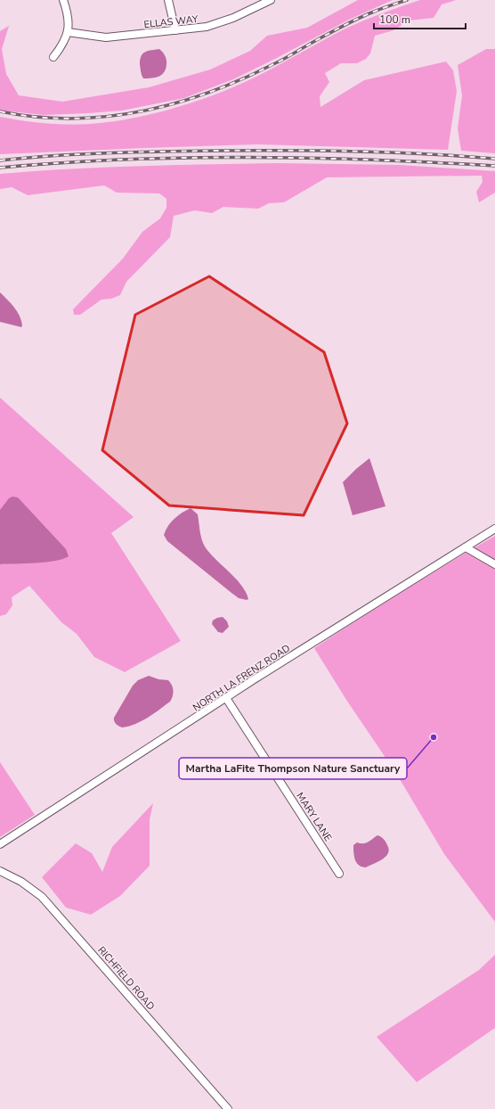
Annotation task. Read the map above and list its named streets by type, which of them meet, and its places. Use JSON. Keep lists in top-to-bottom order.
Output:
{
  "streets": {
    "street": [
      "ELLAS WAY",
      "NORTH LA FRENZ ROAD",
      "MARY LANE",
      "RICHFIELD ROAD"
    ]
  },
  "crossings": [
    ["NORTH LA FRENZ ROAD", "MARY LANE"]
  ],
  "places": ["Martha LaFite Thompson Nature Sanctuary"],
  "scale_bar": "100 m"
}
